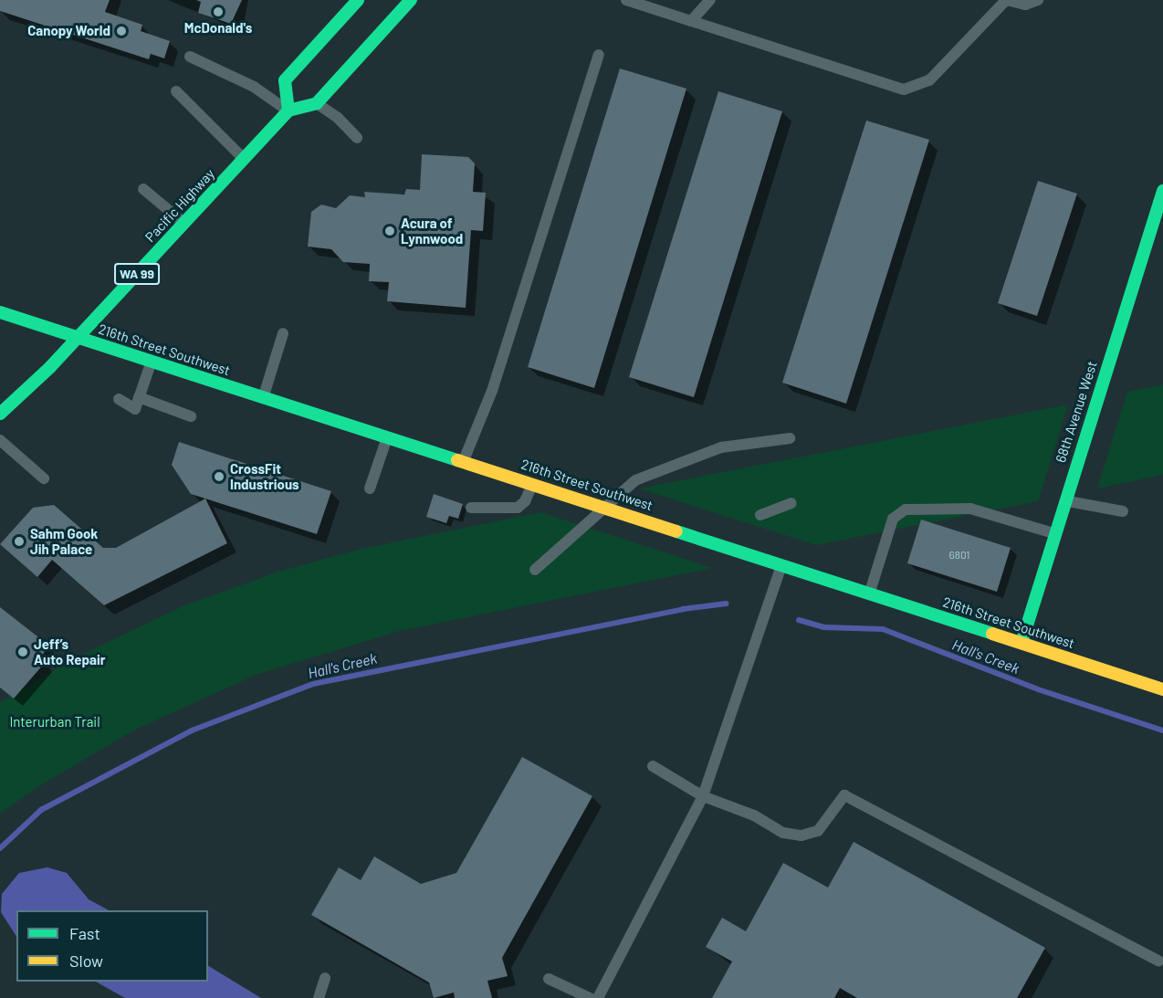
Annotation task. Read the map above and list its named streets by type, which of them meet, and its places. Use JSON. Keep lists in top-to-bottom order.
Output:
{
  "streets": {
    "main road": [
      "Pacific Highway",
      "WA 99",
      "216th Street Southwest",
      "68th Avenue West"
    ]
  },
  "crossings": [
    ["Pacific Highway", "216th Street Southwest"],
    ["216th Street Southwest", "68th Avenue West"]
  ],
  "water": ["Hall's Creek"],
  "parks": ["Interurban Trail"],
  "places": [
    "McDonald's",
    "Canopy World",
    "Acura of Lynnwood",
    "CrossFit Industrious",
    "Sahm Gook Jih Palace",
    "Jeff’s Auto Repair"
  ],
  "house_numbers": ["6801"],
  "legend": ["Fast", "Slow"]
}
